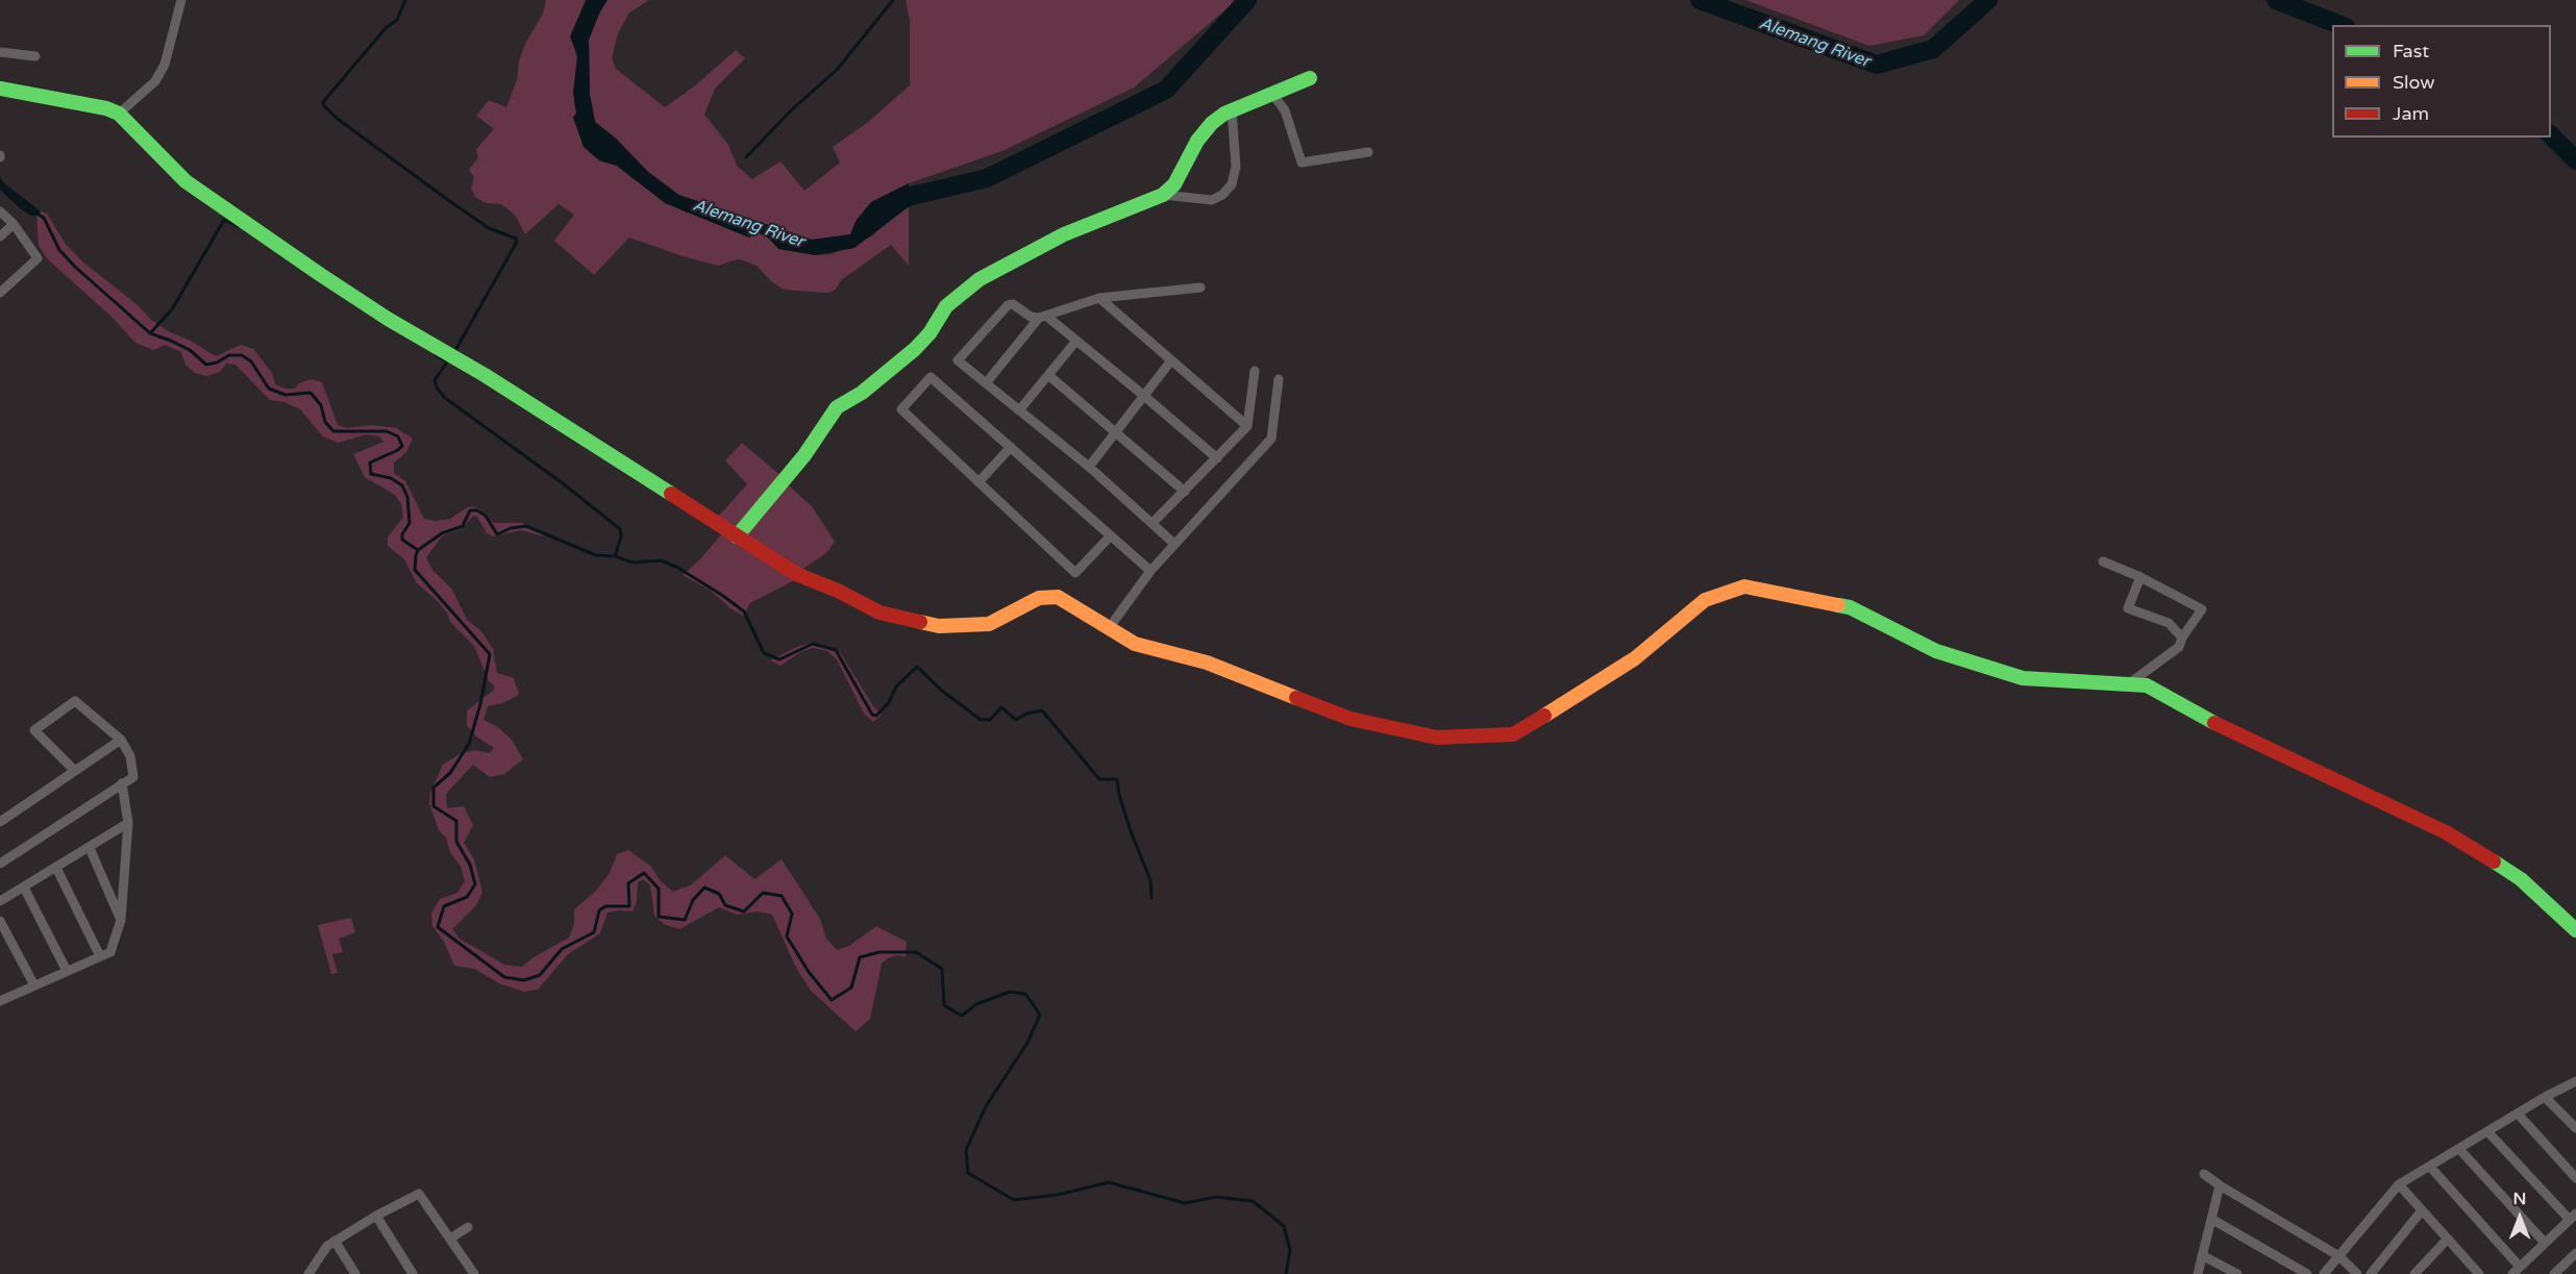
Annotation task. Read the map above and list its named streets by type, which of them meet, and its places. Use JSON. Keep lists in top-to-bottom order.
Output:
{
  "water": ["Alemang River"],
  "legend": ["Fast", "Slow", "Jam"],
  "north": "top"
}
